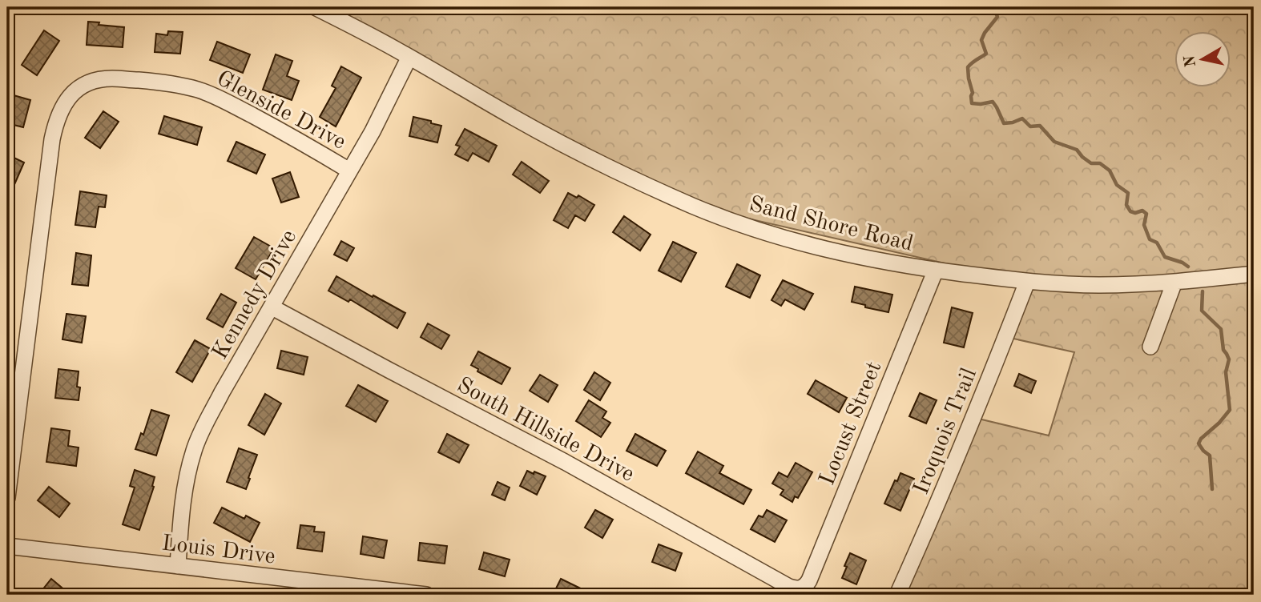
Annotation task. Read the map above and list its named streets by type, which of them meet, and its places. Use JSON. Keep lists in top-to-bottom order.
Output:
{
  "streets": {
    "street": [
      "Glenside Drive",
      "Sand Shore Road",
      "Kennedy Drive",
      "Locust Street",
      "South Hillside Drive",
      "Iroquois Trail",
      "Louis Drive"
    ]
  },
  "crossings": [
    ["Glenside Drive", "Kennedy Drive"],
    ["Sand Shore Road", "Kennedy Drive"],
    ["Sand Shore Road", "Locust Street"],
    ["Sand Shore Road", "Iroquois Trail"],
    ["Kennedy Drive", "South Hillside Drive"],
    ["Kennedy Drive", "Louis Drive"],
    ["Locust Street", "South Hillside Drive"]
  ],
  "north": "left"
}
